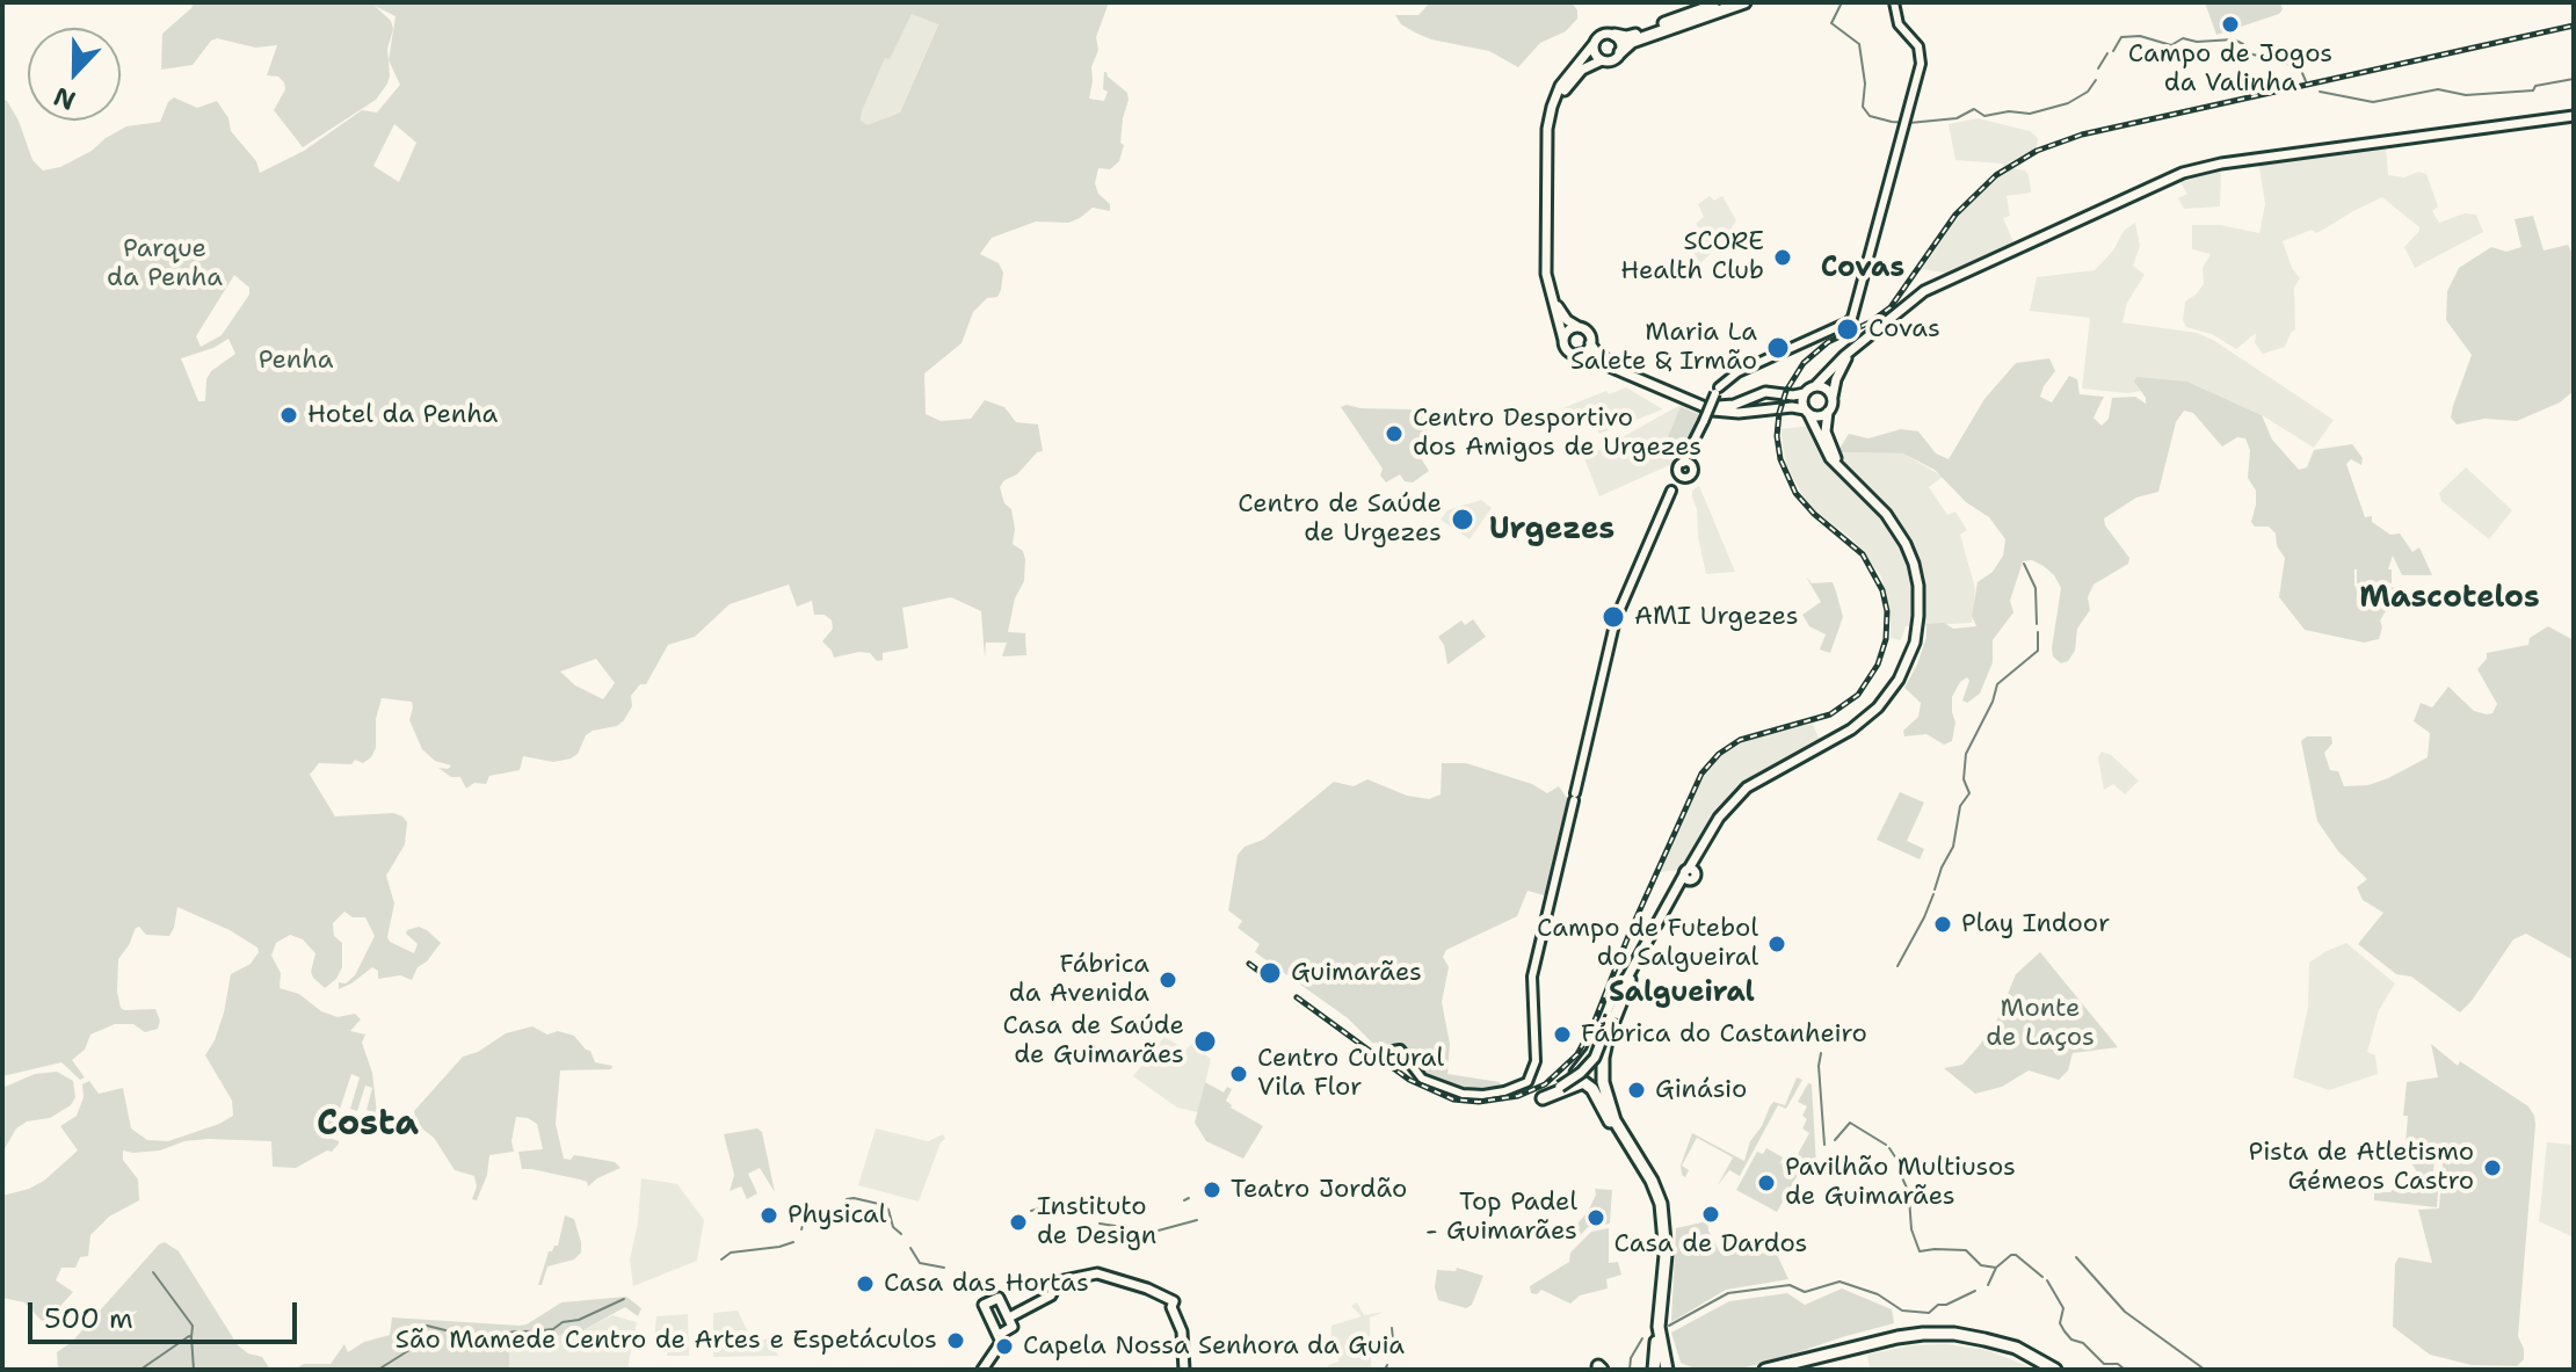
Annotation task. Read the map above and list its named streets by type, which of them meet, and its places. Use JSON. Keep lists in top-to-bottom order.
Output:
{
  "districts": [
    "Covas",
    "Urgezes",
    "Mascotelos",
    "Salgueiral",
    "Costa"
  ],
  "parks": ["Parque da Penha", "Penha", "Monte de Laços"],
  "places": [
    "Campo de Jogos da Valinha",
    "SCORE Health Club",
    "Covas",
    "Maria La Salete & Irmão",
    "Hotel da Penha",
    "Centro Desportivo dos Amigos de Urgezes",
    "Centro de Saúde de Urgezes",
    "AMI Urgezes",
    "Play Indoor",
    "Campo de Futebol do Salgueiral",
    "Guimarães",
    "Fábrica da Avenida",
    "Fábrica do Castanheiro",
    "Casa de Saúde de Guimarães",
    "Centro Cultural Vila Flor",
    "Ginásio",
    "Pista de Atletismo Gémeos Castro",
    "Pavilhão Multiusos de Guimarães",
    "Teatro Jordão",
    "Casa de Dardos",
    "Physical",
    "Top Padel - Guimarães",
    "Instituto de Design",
    "Casa das Hortas",
    "São Mamede Centro de Artes e Espetáculos",
    "Capela Nossa Senhora da Guia"
  ],
  "scale_bar": "500 m",
  "north": "bottom"
}
